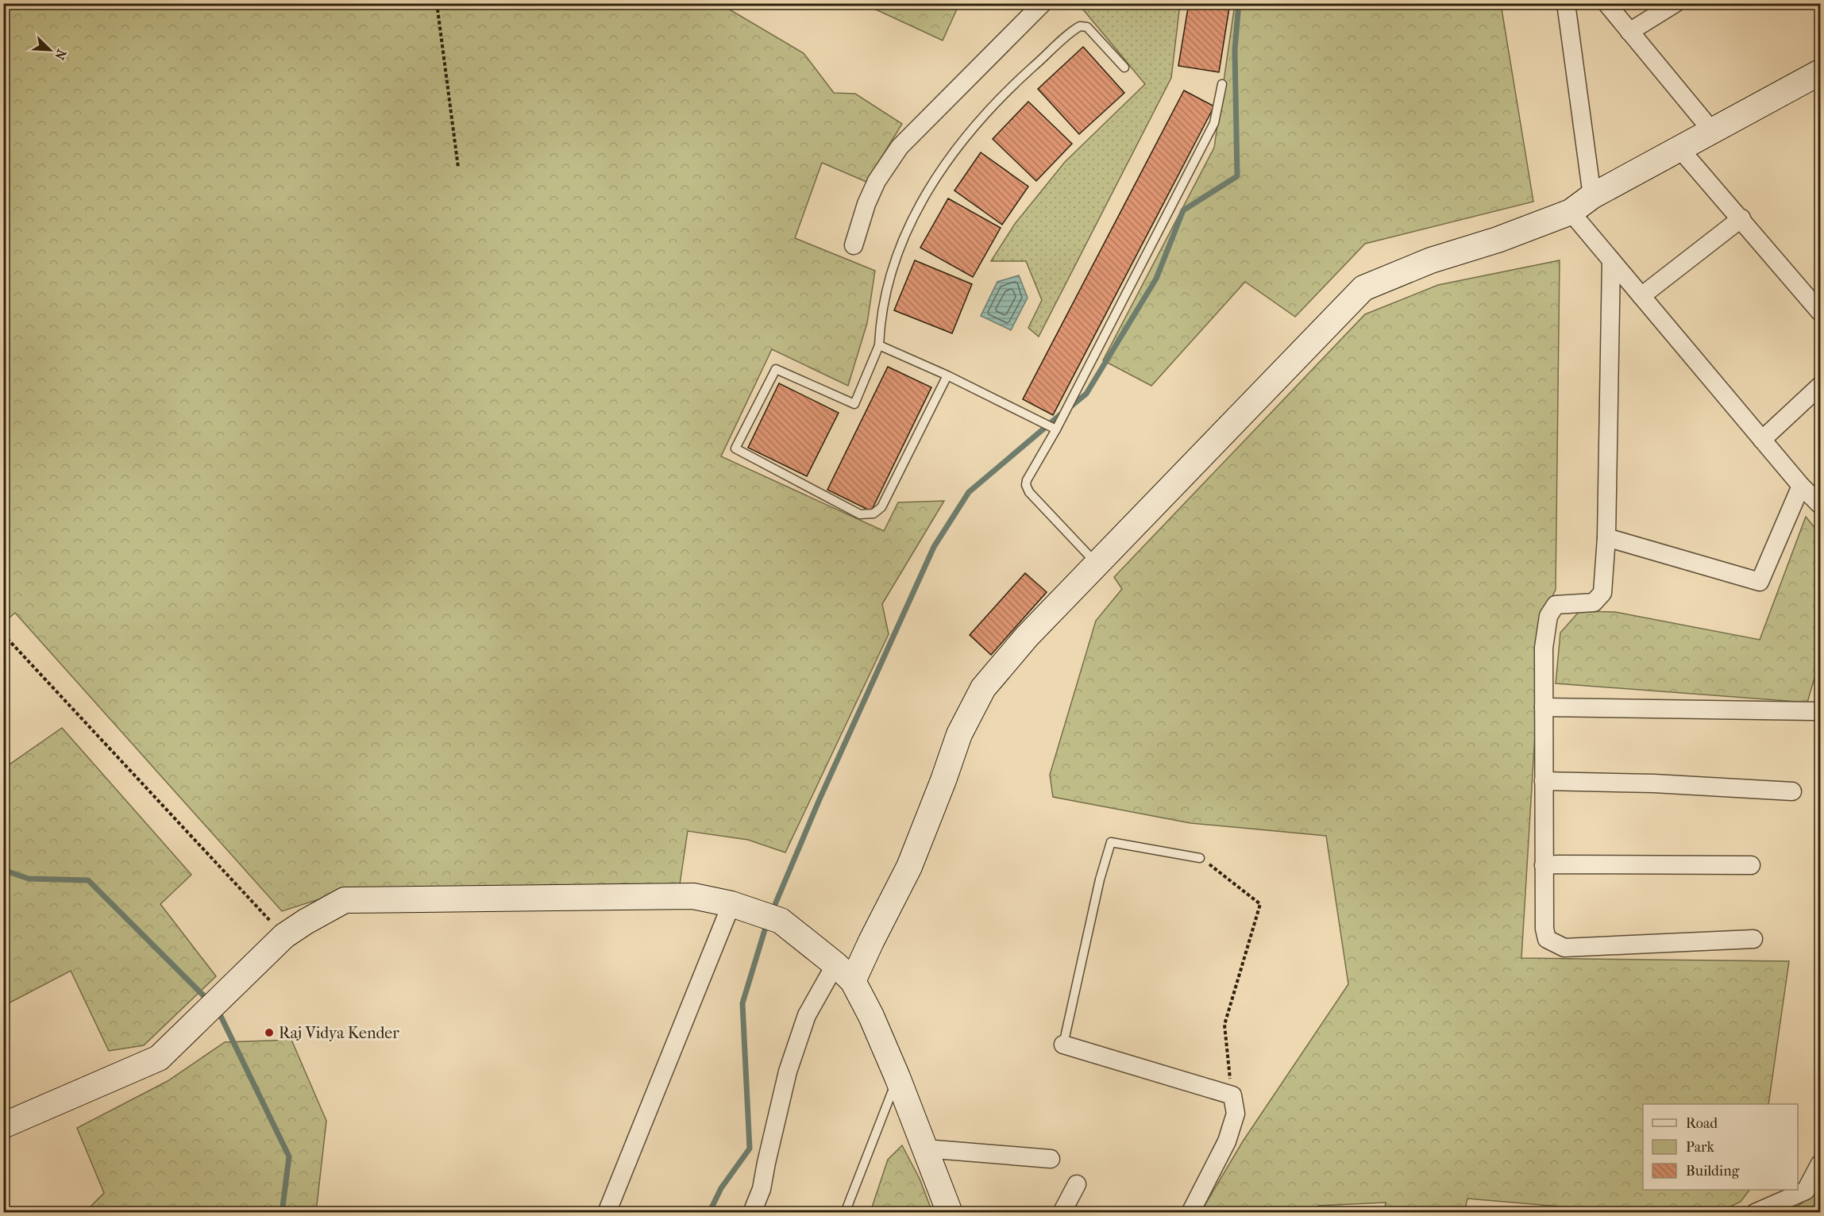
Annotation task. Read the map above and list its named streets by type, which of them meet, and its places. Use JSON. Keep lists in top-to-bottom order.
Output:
{
  "places": ["Raj Vidya Kender"],
  "legend": ["Road", "Park", "Building"],
  "north": "bottom right"
}
